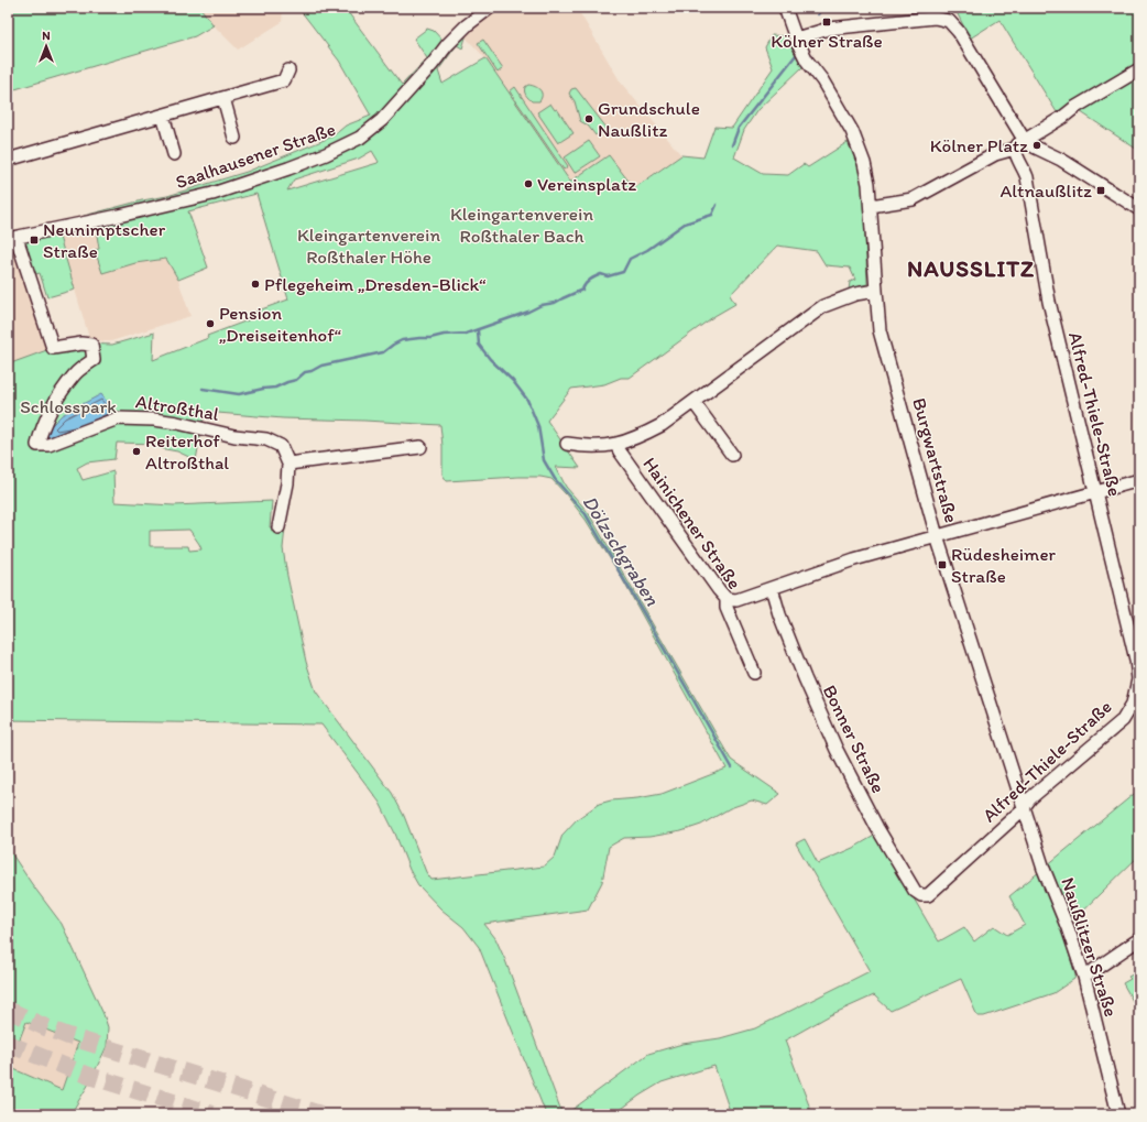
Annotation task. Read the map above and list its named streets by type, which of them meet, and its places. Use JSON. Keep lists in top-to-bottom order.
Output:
{
  "streets": {
    "street": [
      "Saalhausener Straße",
      "Altroßthal",
      "Alfred-Thiele-Straße",
      "Burgwartstraße",
      "Hainichener Straße",
      "Bonner Straße",
      "Naußlitzer Straße"
    ]
  },
  "crossings": [
    ["Saalhausener Straße", "Altroßthal"],
    ["Alfred-Thiele-Straße", "Burgwartstraße"],
    ["Alfred-Thiele-Straße", "Bonner Straße"],
    ["Burgwartstraße", "Naußlitzer Straße"]
  ],
  "districts": ["NAUSSLITZ"],
  "water": ["Dölzschgraben"],
  "parks": ["Kleingartenverein Roßthaler Bach", "Kleingartenverein Roßthaler Höhe", "Schlosspark"],
  "places": {
    "transit": [
      "Kölner Straße",
      "Altnaußlitz",
      "Neunimptscher Straße",
      "Rüdesheimer Straße"
    ],
    "other": [
      "Grundschule Naußlitz",
      "Kölner Platz",
      "Vereinsplatz",
      "Pflegeheim „Dresden-Blick“",
      "Pension „Dreiseitenhof“",
      "Reiterhof Altroßthal"
    ]
  },
  "north": "top"
}
